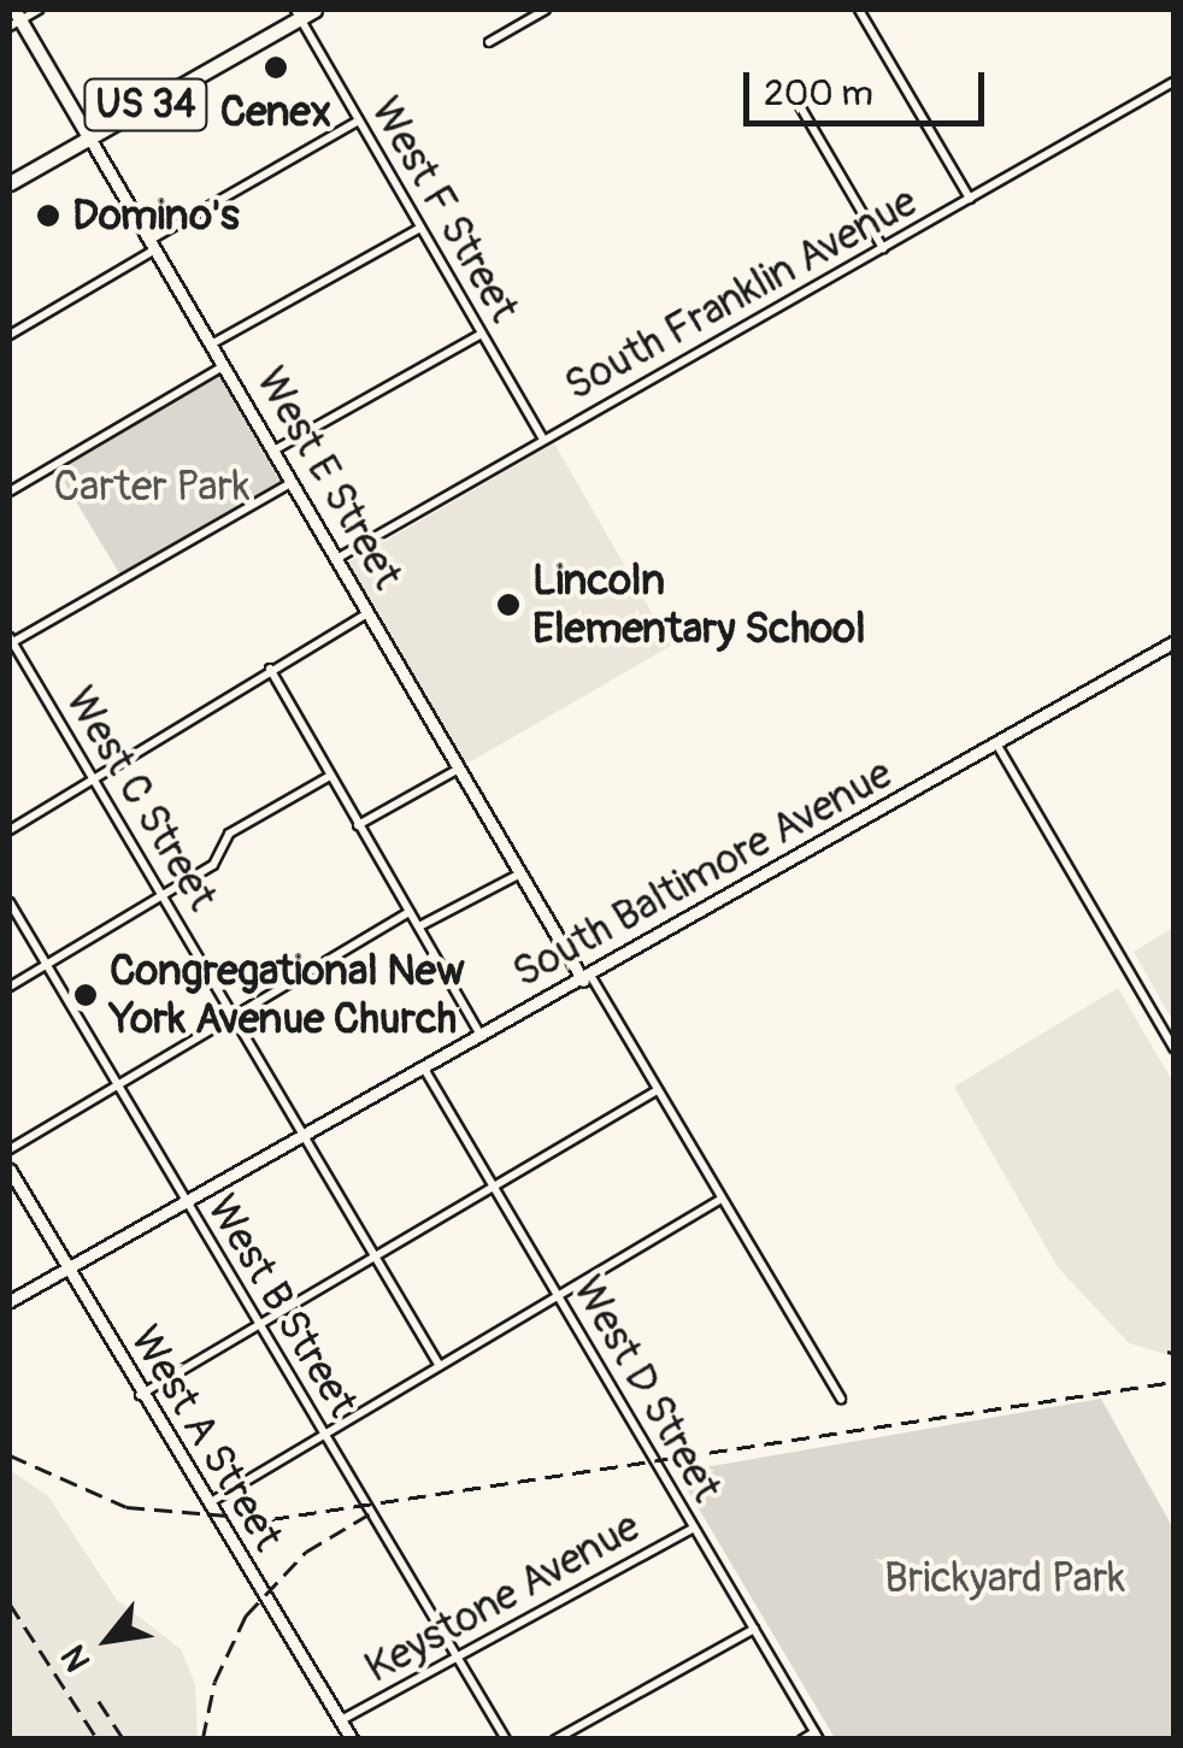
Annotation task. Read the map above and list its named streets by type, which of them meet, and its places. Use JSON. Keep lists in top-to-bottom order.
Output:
{
  "streets": {
    "highway": ["US 34"],
    "main road": ["West E Street"],
    "street": [
      "West F Street",
      "South Franklin Avenue",
      "West C Street",
      "South Baltimore Avenue",
      "West B Street",
      "West D Street",
      "West A Street",
      "Keystone Avenue"
    ]
  },
  "crossings": [
    ["US 34", "West F Street"],
    ["US 34", "West E Street"],
    ["West F Street", "South Franklin Avenue"],
    ["South Franklin Avenue", "West E Street"],
    ["West E Street", "South Baltimore Avenue"],
    ["West C Street", "South Baltimore Avenue"],
    ["South Baltimore Avenue", "West B Street"],
    ["South Baltimore Avenue", "West D Street"],
    ["South Baltimore Avenue", "West A Street"],
    ["West B Street", "Keystone Avenue"],
    ["West D Street", "Keystone Avenue"],
    ["West A Street", "Keystone Avenue"]
  ],
  "parks": ["Carter Park", "Brickyard Park"],
  "places": [
    "Cenex",
    "Domino's",
    "Lincoln Elementary School",
    "Congregational New York Avenue Church"
  ],
  "scale_bar": "200 m",
  "north": "bottom left"
}
